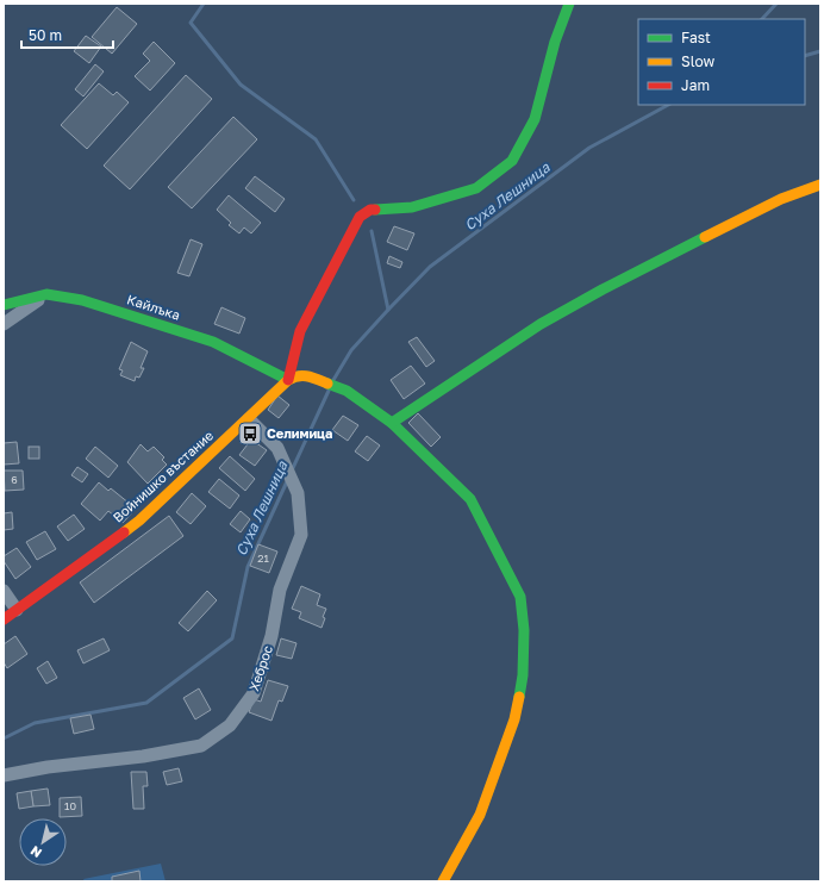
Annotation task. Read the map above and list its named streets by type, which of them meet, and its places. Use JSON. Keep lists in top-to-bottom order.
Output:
{
  "streets": {
    "street": ["Кайлъка", "Войнишко въстание", "Хеброс"]
  },
  "crossings": [
    ["Кайлъка", "Войнишко въстание"],
    ["Войнишко въстание", "Хеброс"]
  ],
  "water": ["Суха Лешница"],
  "places": {
    "bus stop": ["Селимица"]
  },
  "house_numbers": ["6", "21", "10"],
  "legend": ["Fast", "Slow", "Jam"],
  "scale_bar": "50 m",
  "north": "bottom left"
}
